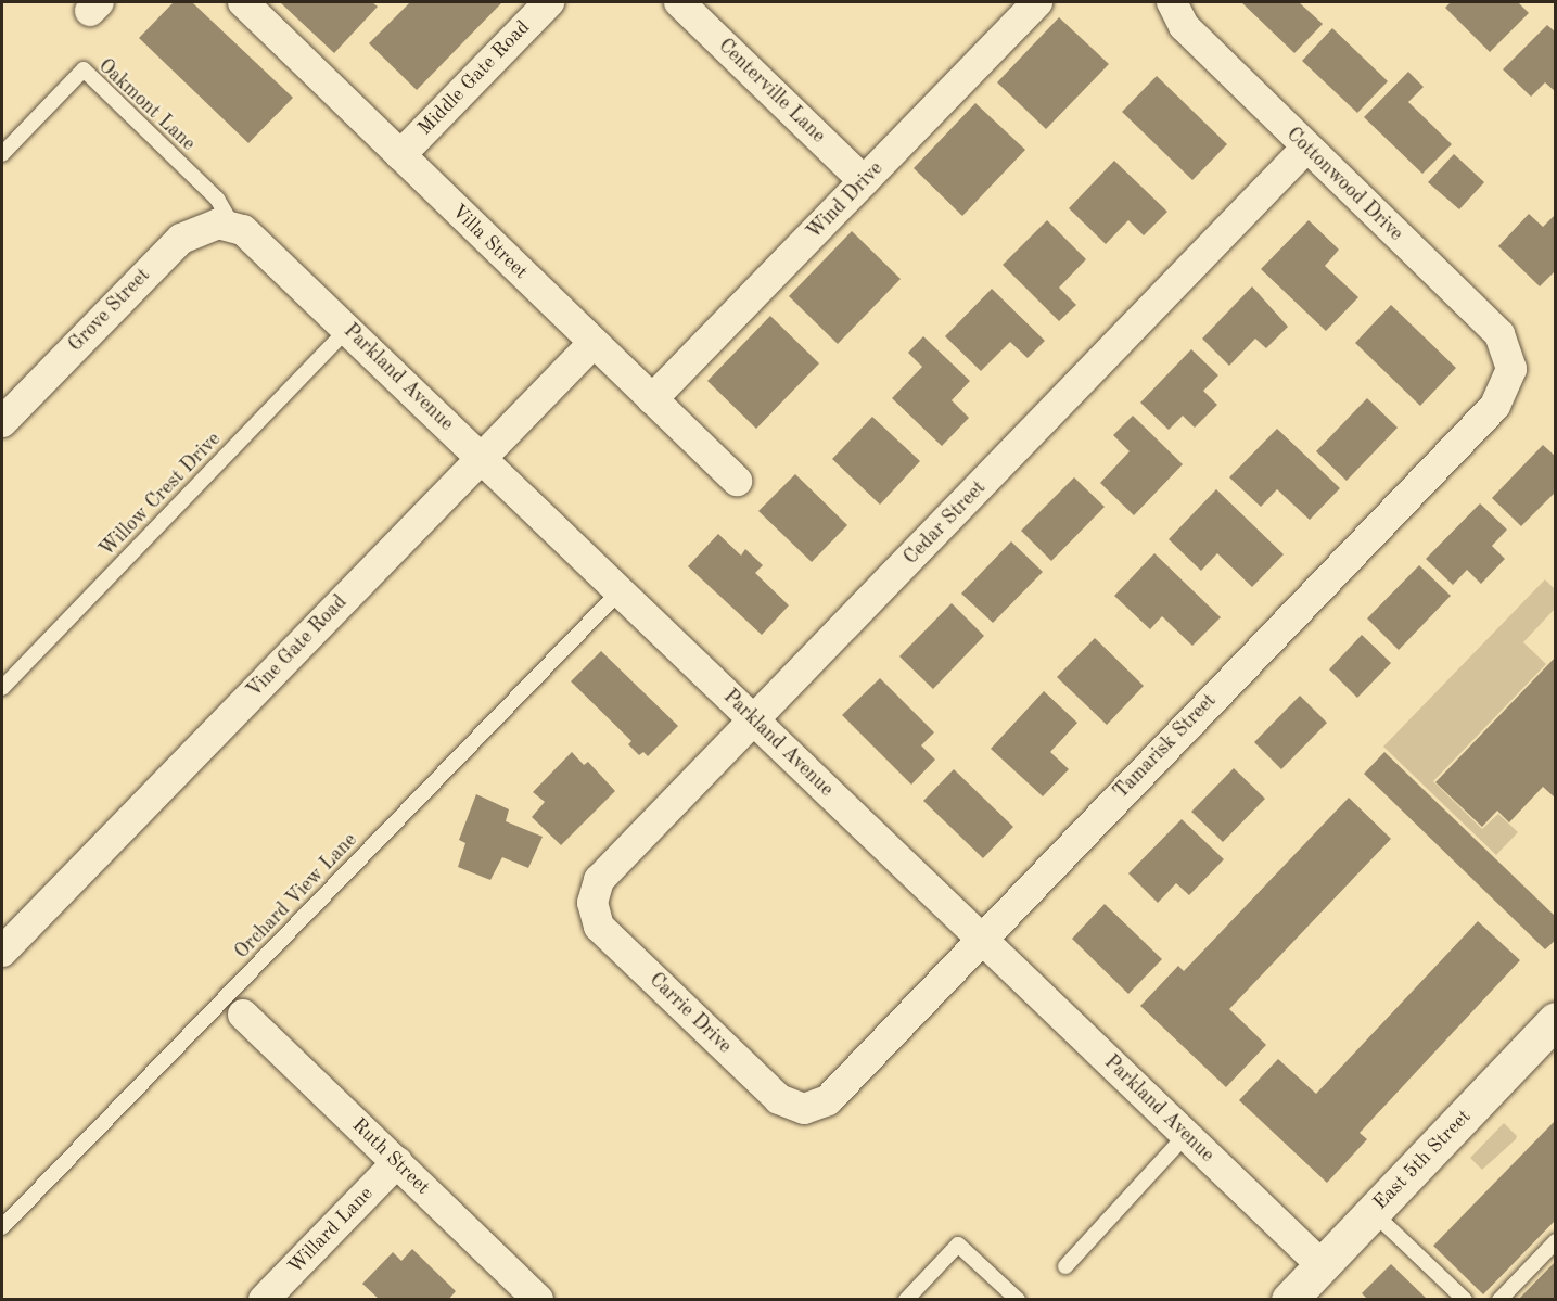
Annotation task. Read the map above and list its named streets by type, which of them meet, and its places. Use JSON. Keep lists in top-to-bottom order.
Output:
{
  "streets": {
    "main road": ["East 5th Street"],
    "street": [
      "Middle Gate Road",
      "Centerville Lane",
      "Cottonwood Drive",
      "Wind Drive",
      "Villa Street",
      "Grove Street",
      "Parkland Avenue",
      "Cedar Street",
      "Vine Gate Road",
      "Tamarisk Street",
      "Carrie Drive",
      "Ruth Street",
      "Willard Lane"
    ],
    "lane": ["Oakmont Lane", "Willow Crest Drive", "Orchard View Lane"]
  },
  "crossings": [
    ["Middle Gate Road", "Villa Street"],
    ["Centerville Lane", "Wind Drive"],
    ["Oakmont Lane", "Grove Street"],
    ["Oakmont Lane", "Parkland Avenue"],
    ["Cottonwood Drive", "Cedar Street"],
    ["Cottonwood Drive", "Tamarisk Street"],
    ["Wind Drive", "Villa Street"],
    ["Villa Street", "Vine Gate Road"],
    ["Grove Street", "Parkland Avenue"],
    ["Parkland Avenue", "Willow Crest Drive"],
    ["Parkland Avenue", "Cedar Street"],
    ["Parkland Avenue", "Vine Gate Road"],
    ["Parkland Avenue", "Tamarisk Street"],
    ["Parkland Avenue", "Orchard View Lane"],
    ["Parkland Avenue", "East 5th Street"],
    ["Cedar Street", "Carrie Drive"],
    ["Tamarisk Street", "Carrie Drive"],
    ["Ruth Street", "Willard Lane"]
  ]
}
